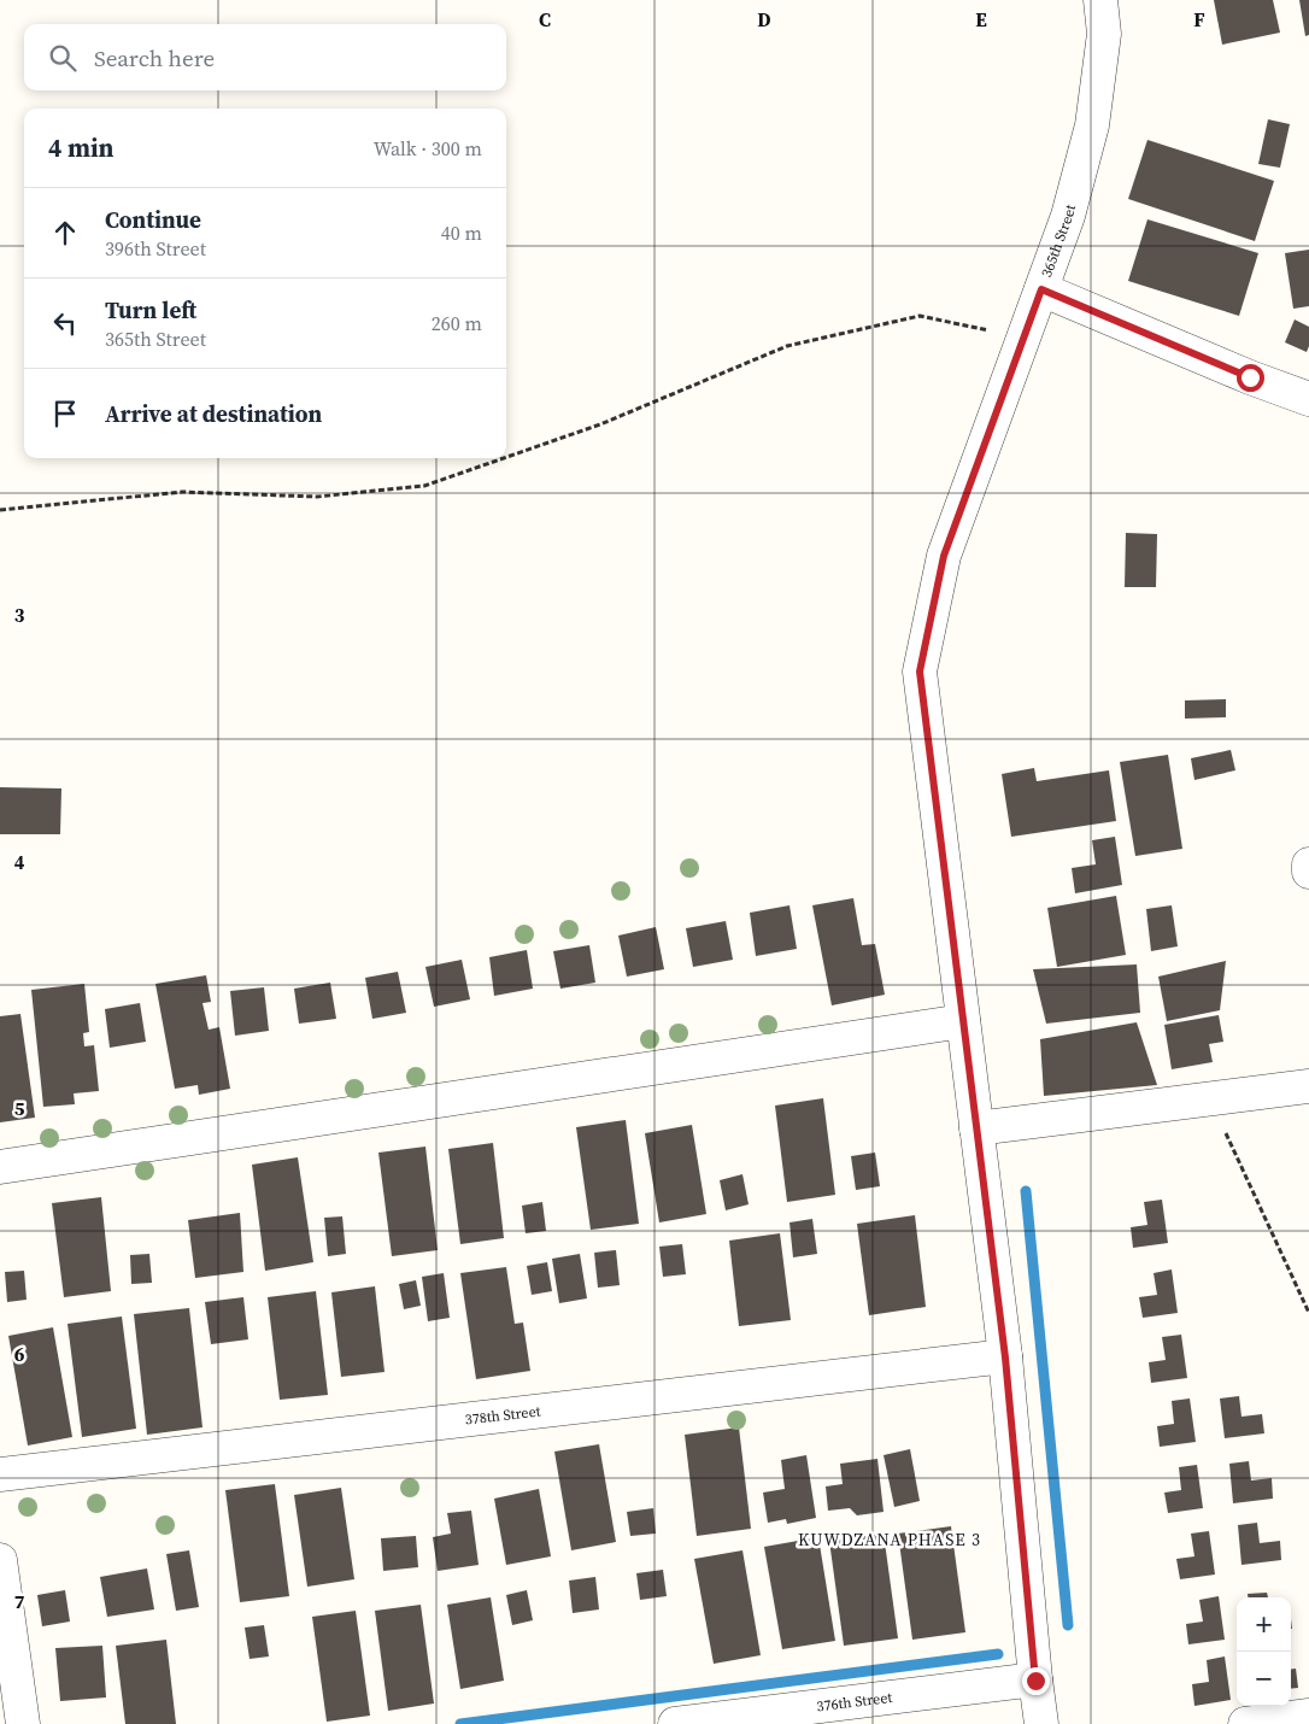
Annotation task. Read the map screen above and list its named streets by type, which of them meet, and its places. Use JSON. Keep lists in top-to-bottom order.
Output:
{
  "streets": {
    "street": ["365th Street", "378th Street", "376th Street"]
  },
  "crossings": [
    ["365th Street", "378th Street"],
    ["365th Street", "376th Street"]
  ],
  "districts": ["KUWDZANA PHASE 3"],
  "page": {
    "search": "Search here",
    "heading": ["4 min", "Walk · 300 m"],
    "list": [
      ["Continue", "396th Street", "40 m"],
      ["Turn left", "365th Street", "260 m"],
      "Arrive at destination"
    ],
    "map_buttons": ["+", "−"]
  },
  "grid": {
    "columns": [
      "C",
      "D",
      "E",
      "F"
    ],
    "rows": [
      "3",
      "4",
      "5",
      "6",
      "7"
    ]
  }
}
